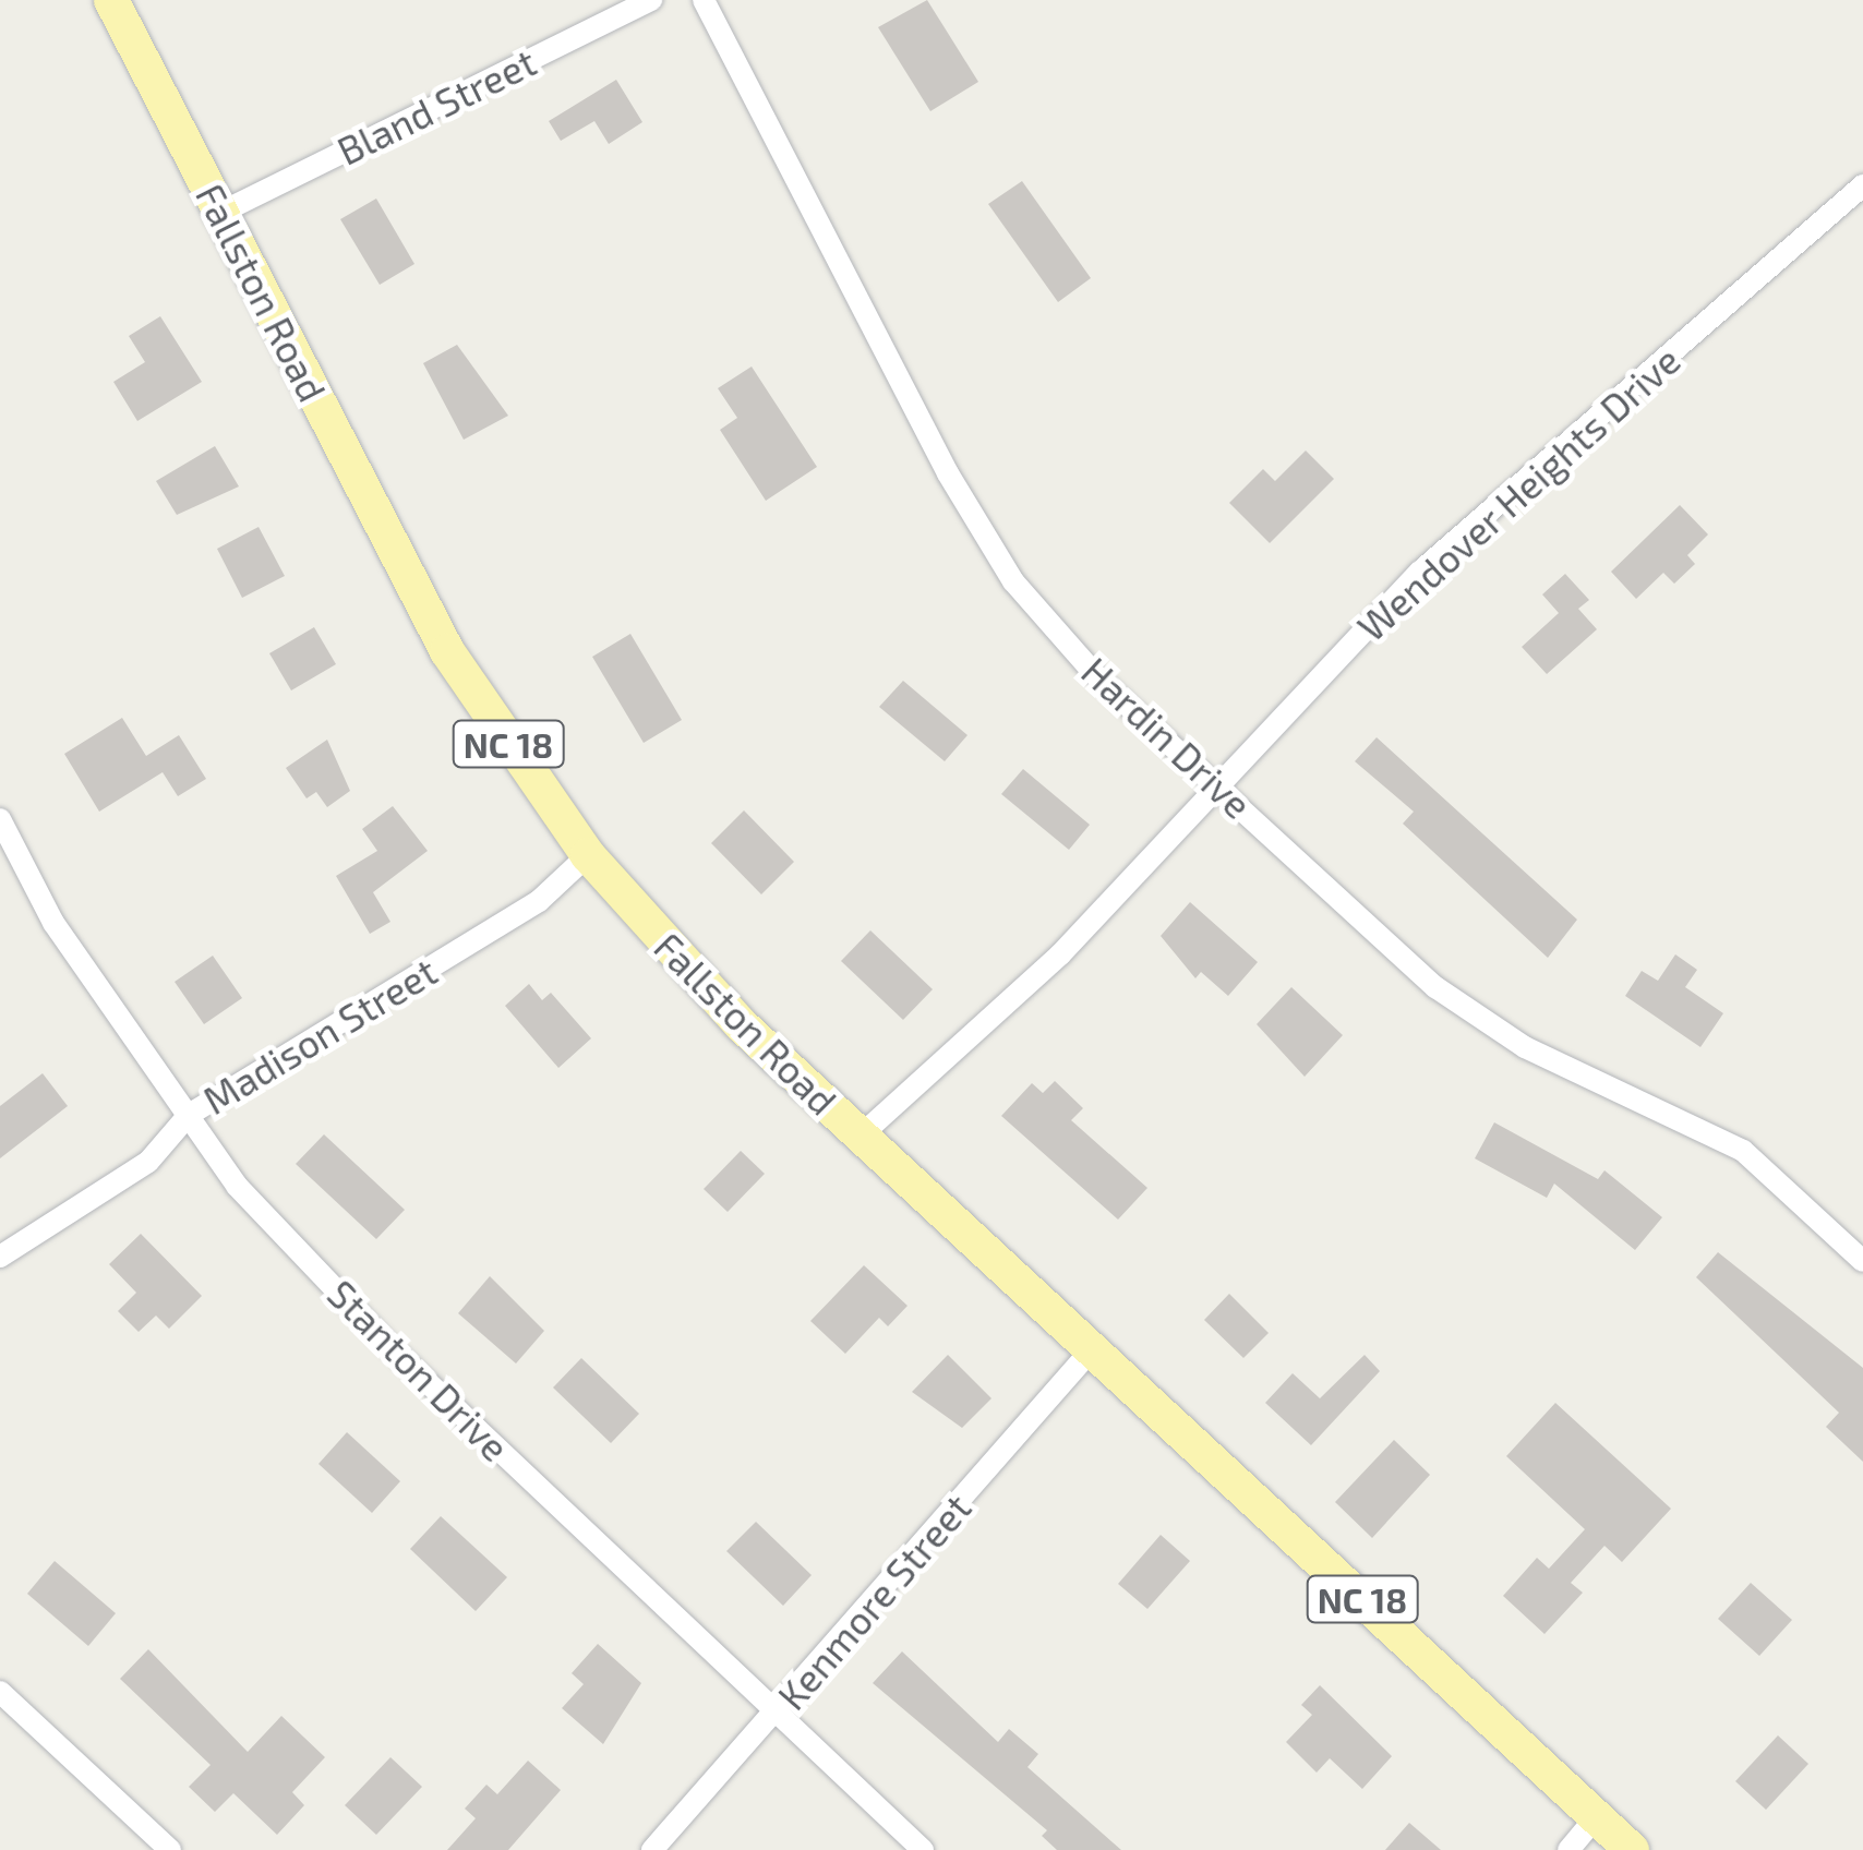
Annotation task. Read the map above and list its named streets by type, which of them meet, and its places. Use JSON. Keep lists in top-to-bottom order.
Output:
{
  "streets": {
    "main road": ["Fallston Road", "NC 18"],
    "street": [
      "Bland Street",
      "Wendover Heights Drive",
      "Hardin Drive",
      "Madison Street",
      "Stanton Drive",
      "Kenmore Street"
    ]
  },
  "crossings": [
    ["Bland Street", "Fallston Road"],
    ["Fallston Road", "Wendover Heights Drive"],
    ["Fallston Road", "Madison Street"],
    ["Fallston Road", "Kenmore Street"],
    ["Wendover Heights Drive", "Hardin Drive"],
    ["Madison Street", "Stanton Drive"],
    ["Stanton Drive", "Kenmore Street"]
  ]
}
